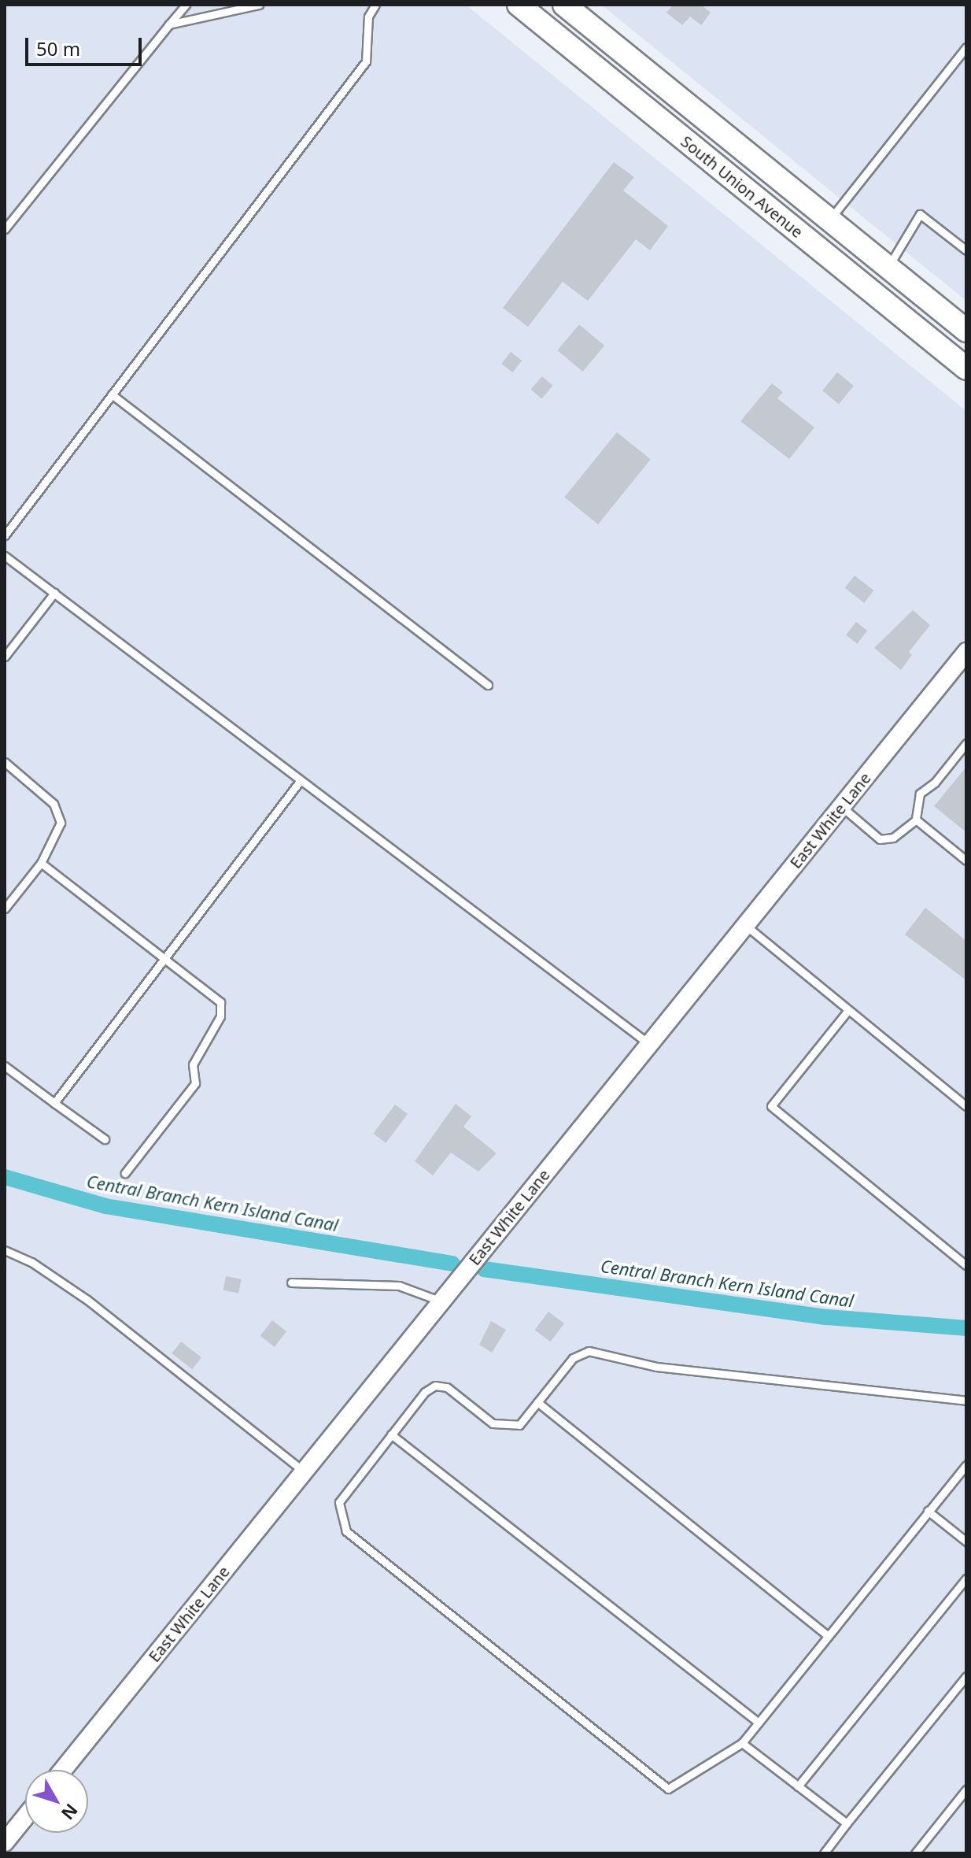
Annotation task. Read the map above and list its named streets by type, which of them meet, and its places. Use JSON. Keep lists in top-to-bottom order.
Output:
{
  "streets": {
    "main road": ["South Union Avenue"],
    "street": ["East White Lane"]
  },
  "water": ["Central Branch Kern Island Canal"],
  "scale_bar": "50 m",
  "north": "bottom right"
}
